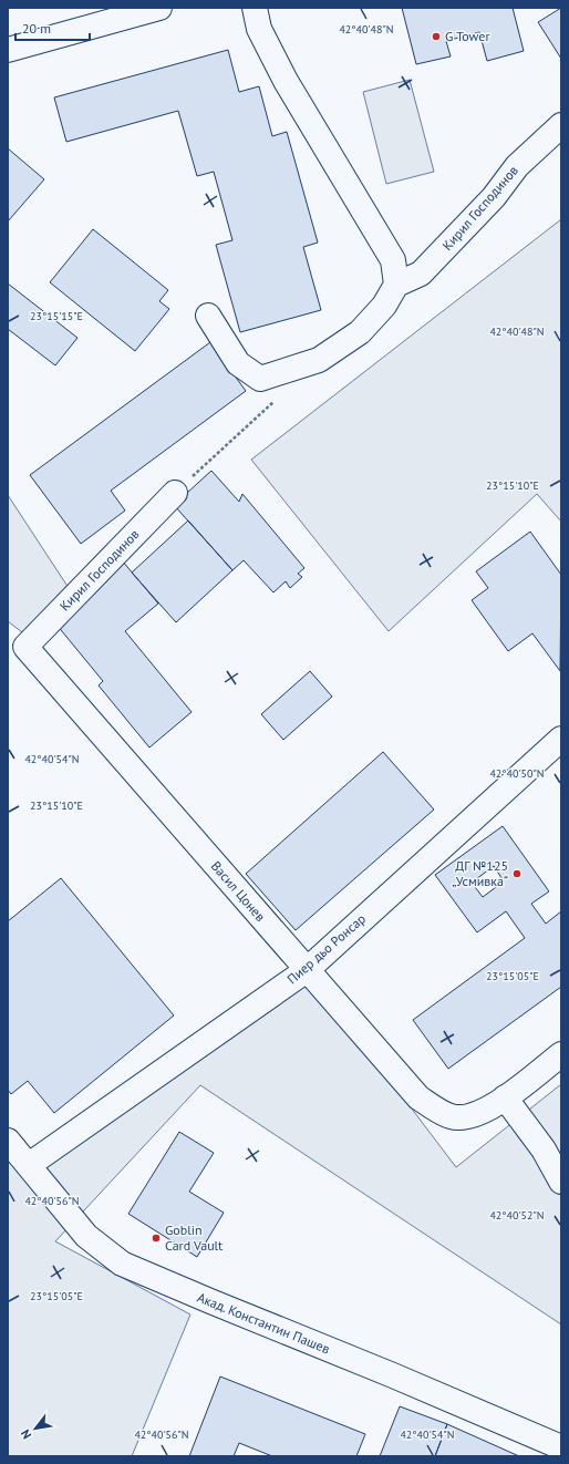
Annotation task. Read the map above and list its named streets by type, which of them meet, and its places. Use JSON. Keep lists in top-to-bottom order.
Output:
{
  "streets": {
    "street": [
      "Кирил Господинов",
      "Васил Цонев",
      "Пиер дьо Ронсар",
      "Акад. Константин Пашев"
    ]
  },
  "crossings": [
    ["Кирил Господинов", "Васил Цонев"],
    ["Васил Цонев", "Пиер дьо Ронсар"],
    ["Пиер дьо Ронсар", "Акад. Константин Пашев"]
  ],
  "places": ["G Tower", "ДГ №125 „Усмивка“", "Goblin Card Vault"],
  "scale_bar": "20 m",
  "north": "bottom left",
  "coordinates": [
    "42°40'48\"N",
    "23°15'15\"E",
    "23°15'10\"E",
    "42°40'54\"N",
    "42°40'50\"N",
    "23°15'05\"E",
    "42°40'56\"N",
    "42°40'52\"N"
  ]
}
